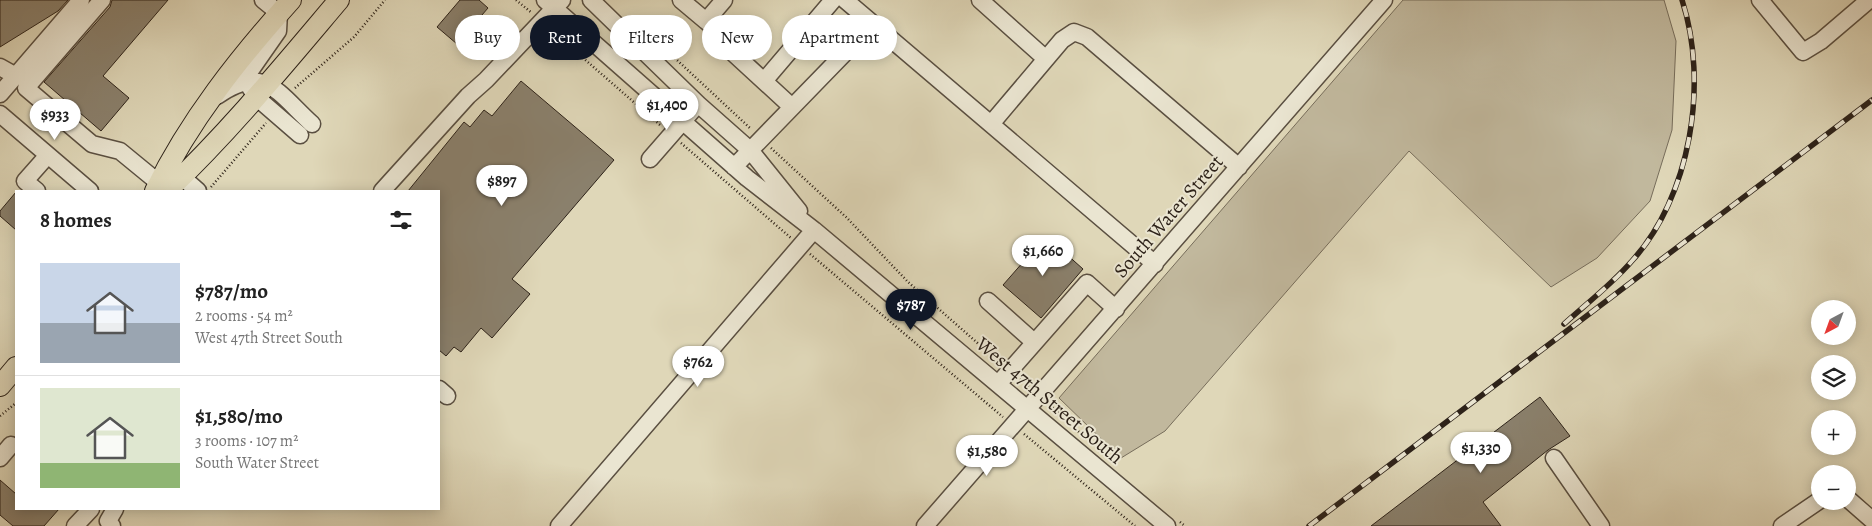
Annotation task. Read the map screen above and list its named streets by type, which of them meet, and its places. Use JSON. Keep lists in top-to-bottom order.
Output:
{
  "streets": {
    "street": ["South Water Street", "West 47th Street South"]
  },
  "crossings": [
    ["South Water Street", "West 47th Street South"]
  ],
  "north": "bottom left",
  "page": {
    "chip": [
      "Buy",
      "Rent",
      "Filters",
      "New",
      "Apartment"
    ],
    "price": [
      "$1,400",
      "$933",
      "$897",
      "$1,660",
      "$787",
      "$762",
      "$1,330",
      "$1,580"
    ],
    "heading": "8 homes",
    "list": [
      {
        "name": "$787/mo",
        "note": "2 rooms · 54 m² · West 47th Street South"
      },
      {
        "name": "$1,580/mo",
        "note": "3 rooms · 107 m² · South Water Street"
      }
    ],
    "map_buttons": ["+", "−"]
  }
}
